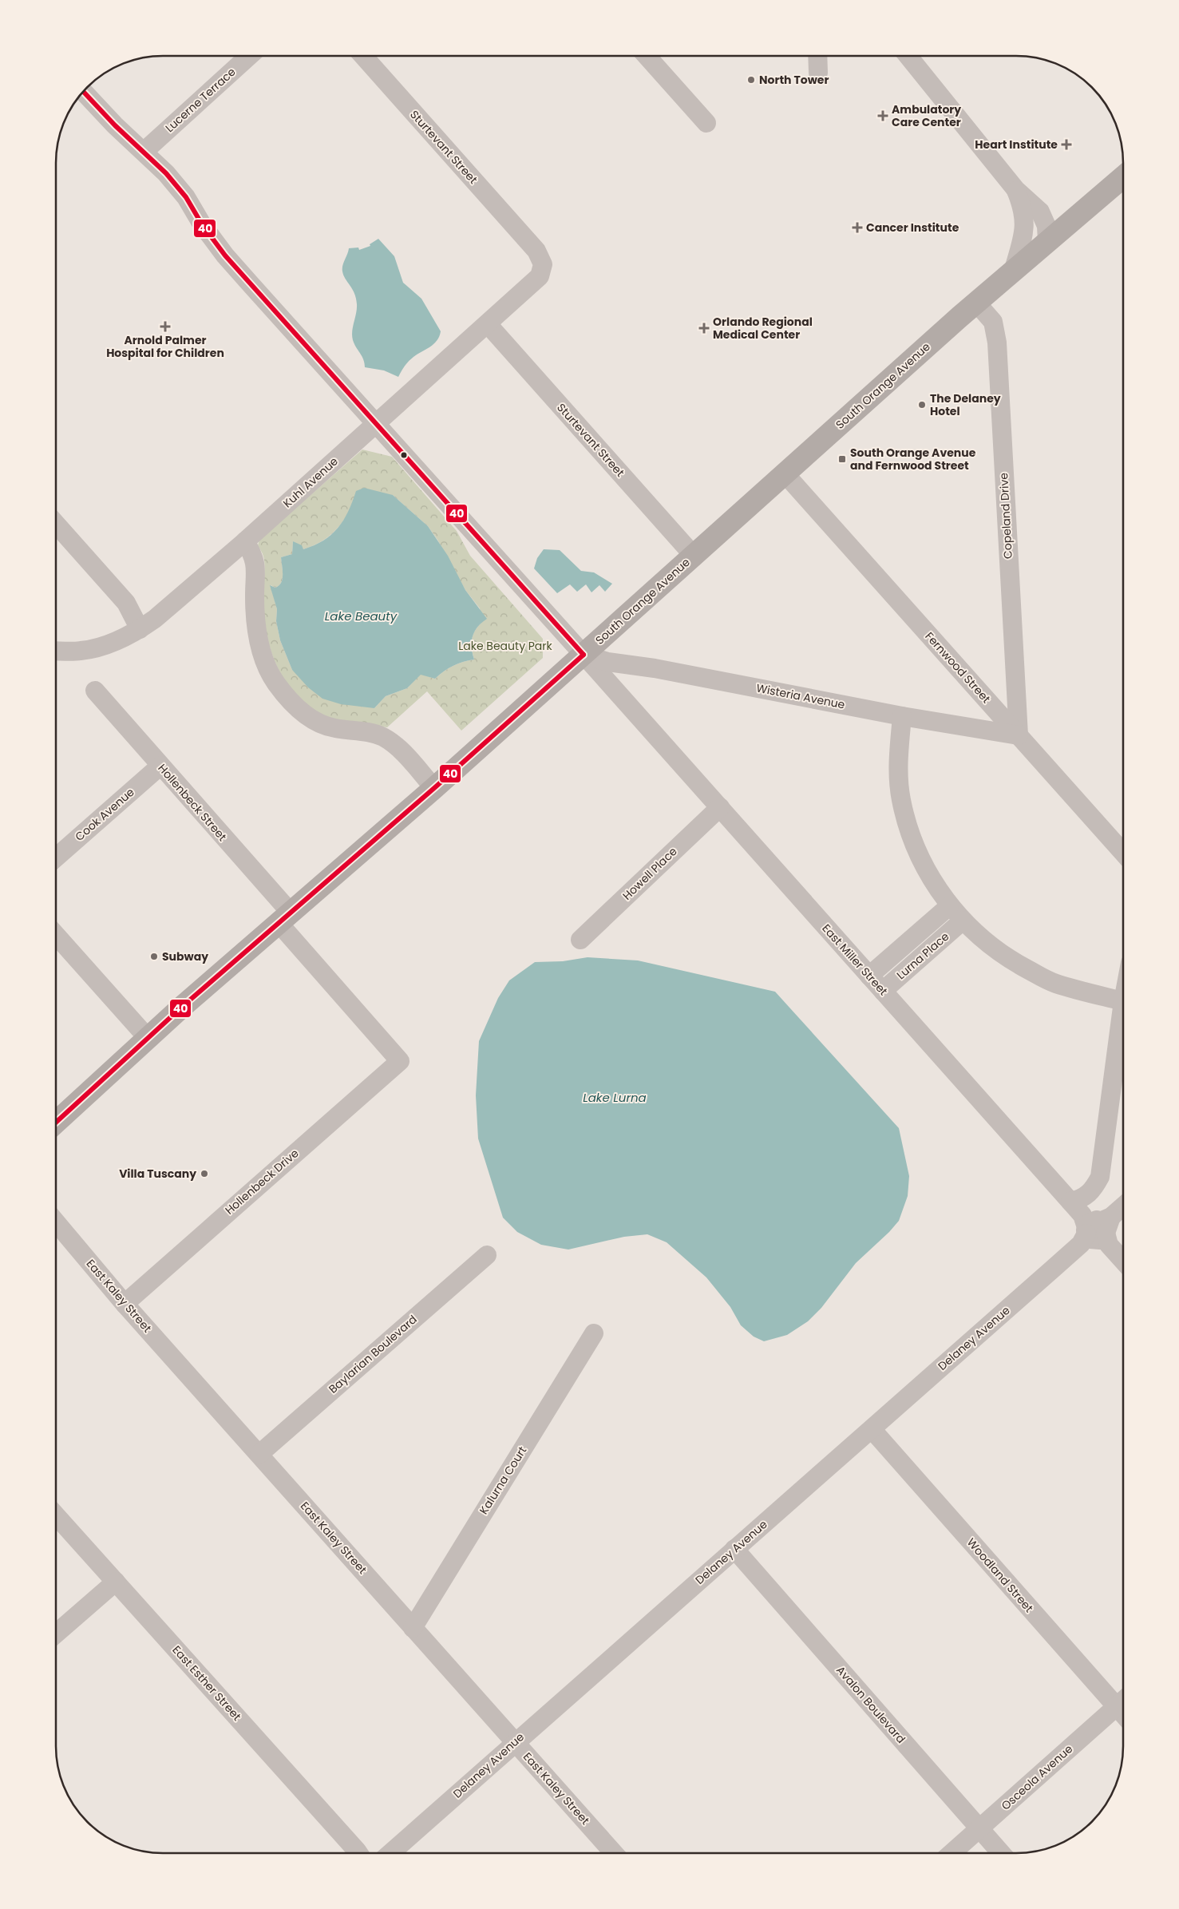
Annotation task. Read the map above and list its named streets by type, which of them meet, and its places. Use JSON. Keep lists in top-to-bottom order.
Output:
{
  "streets": {
    "main road": ["South Orange Avenue"],
    "street": [
      "Lucerne Terrace",
      "Sturtevant Street",
      "Kuhl Avenue",
      "Copeland Drive",
      "Fernwood Street",
      "Wisteria Avenue",
      "Hollenbeck Street",
      "Cook Avenue",
      "Howell Place",
      "Lurna Place",
      "East Miller Street",
      "Hollenbeck Drive",
      "East Kaley Street",
      "Delaney Avenue",
      "Baylarian Boulevard",
      "Kalurna Court",
      "Woodland Street",
      "East Esther Street",
      "Avalon Boulevard",
      "Osceola Avenue"
    ]
  },
  "crossings": [
    ["Lucerne Terrace", "East Miller Street"],
    ["Sturtevant Street", "South Orange Avenue"],
    ["Sturtevant Street", "Kuhl Avenue"],
    ["South Orange Avenue", "Copeland Drive"],
    ["South Orange Avenue", "Fernwood Street"],
    ["South Orange Avenue", "Wisteria Avenue"],
    ["South Orange Avenue", "Hollenbeck Street"],
    ["South Orange Avenue", "East Miller Street"],
    ["Kuhl Avenue", "East Miller Street"],
    ["Copeland Drive", "Fernwood Street"],
    ["Copeland Drive", "Wisteria Avenue"],
    ["Fernwood Street", "Wisteria Avenue"],
    ["Wisteria Avenue", "East Miller Street"],
    ["Hollenbeck Street", "Cook Avenue"],
    ["Hollenbeck Street", "Hollenbeck Drive"],
    ["Howell Place", "East Miller Street"],
    ["Lurna Place", "East Miller Street"],
    ["East Miller Street", "Delaney Avenue"],
    ["Hollenbeck Drive", "East Kaley Street"],
    ["East Kaley Street", "Delaney Avenue"],
    ["East Kaley Street", "Baylarian Boulevard"],
    ["East Kaley Street", "Kalurna Court"],
    ["Delaney Avenue", "Woodland Street"],
    ["Delaney Avenue", "Avalon Boulevard"],
    ["Woodland Street", "Osceola Avenue"],
    ["Avalon Boulevard", "Osceola Avenue"]
  ],
  "water": ["Lake Beauty", "Lake Lurna"],
  "parks": ["Lake Beauty Park"],
  "places": {
    "other": [
      "North Tower",
      "The Delaney Hotel",
      "Subway",
      "Villa Tuscany"
    ],
    "health": [
      "Ambulatory Care Center",
      "Heart Institute",
      "Cancer Institute",
      "Arnold Palmer Hospital for Children",
      "Orlando Regional Medical Center"
    ],
    "transit": ["South Orange Avenue and Fernwood Street"]
  },
  "lines": ["transit line 40"]
}
